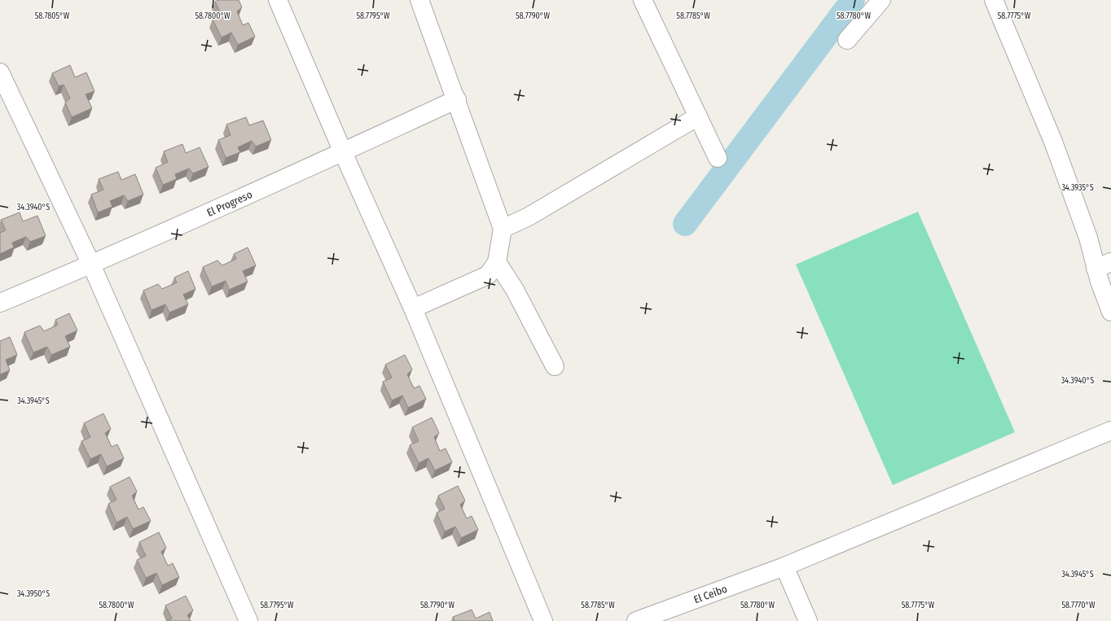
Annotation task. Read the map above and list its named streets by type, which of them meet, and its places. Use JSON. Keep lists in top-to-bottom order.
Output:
{
  "streets": {
    "street": ["El Progreso", "El Ceibo"]
  },
  "coordinates": [
    "58.7780°W",
    "58.7805°W",
    "58.7800°W",
    "58.7795°W",
    "58.7790°W",
    "58.7785°W",
    "58.7775°W",
    "34.3935°S",
    "34.3940°S",
    "34.3945°S",
    "34.3950°S",
    "58.7770°W"
  ]
}
